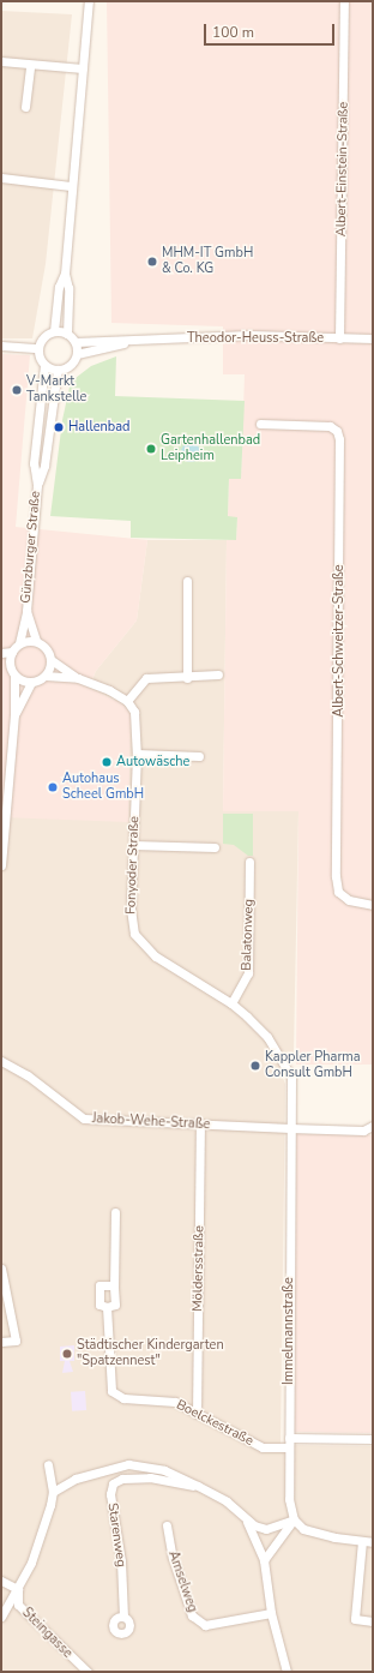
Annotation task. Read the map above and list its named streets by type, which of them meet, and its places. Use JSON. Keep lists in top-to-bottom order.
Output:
{
  "streets": {
    "street": [
      "Albert-Einstein-Straße",
      "Theodor-Heuss-Straße",
      "Günzburger Straße",
      "Albert-Schweitzer-Straße",
      "Fonyoder Straße",
      "Balatonweg",
      "Jakob-Wehe-Straße",
      "Möldersstraße",
      "Immelmannstraße",
      "Boelckestraße",
      "Starenweg",
      "Amselweg",
      "Steingasse"
    ]
  },
  "crossings": [
    ["Albert-Einstein-Straße", "Theodor-Heuss-Straße"],
    ["Theodor-Heuss-Straße", "Günzburger Straße"],
    ["Fonyoder Straße", "Balatonweg"],
    ["Fonyoder Straße", "Jakob-Wehe-Straße"],
    ["Fonyoder Straße", "Immelmannstraße"],
    ["Jakob-Wehe-Straße", "Möldersstraße"],
    ["Jakob-Wehe-Straße", "Immelmannstraße"],
    ["Möldersstraße", "Boelckestraße"],
    ["Immelmannstraße", "Boelckestraße"]
  ],
  "places": [
    "MHM-IT GmbH & Co. KG",
    "V-Markt Tankstelle",
    "Hallenbad",
    "Gartenhallenbad Leipheim",
    "Autowäsche",
    "Autohaus Scheel GmbH",
    "Kappler Pharma Consult GmbH",
    "Städtischer Kindergarten \"Spatzennest\""
  ],
  "scale_bar": "100 m"
}
